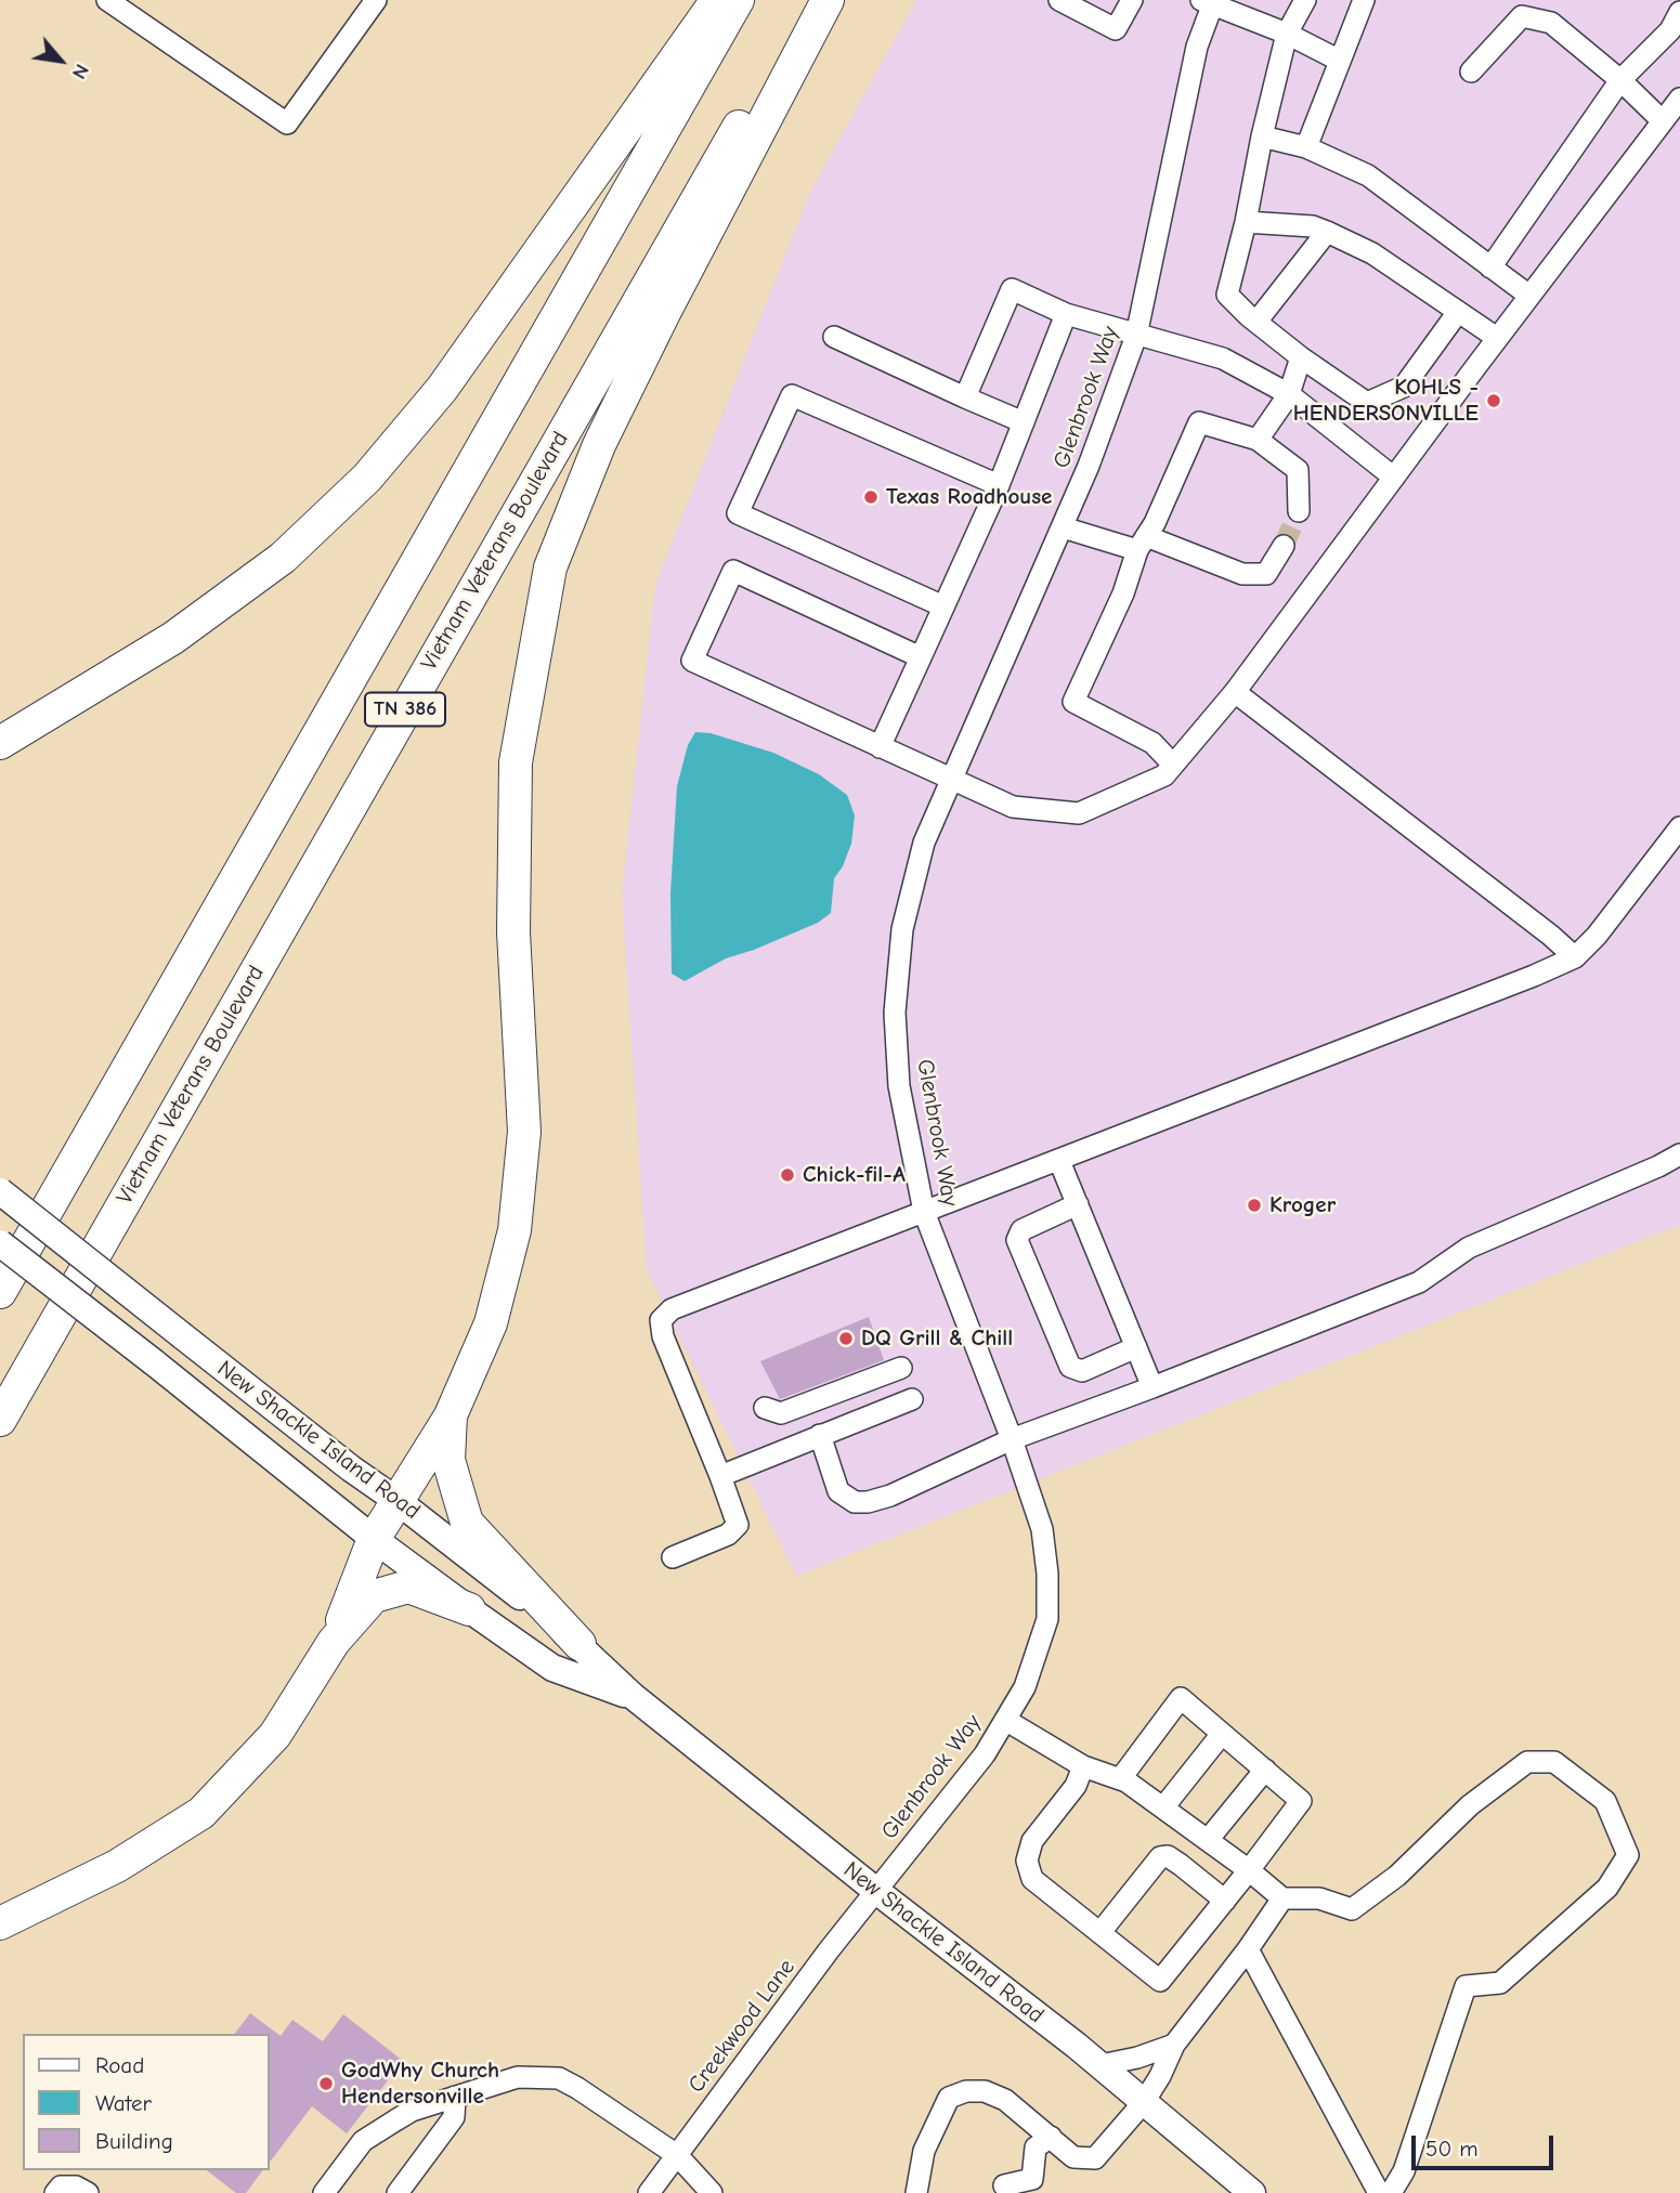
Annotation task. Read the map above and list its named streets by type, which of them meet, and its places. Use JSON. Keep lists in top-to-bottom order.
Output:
{
  "streets": {
    "highway": ["Vietnam Veterans Boulevard", "TN 386"],
    "main road": ["New Shackle Island Road"],
    "street": ["Glenbrook Way", "Creekwood Lane"]
  },
  "crossings": [
    ["Glenbrook Way", "New Shackle Island Road"],
    ["Glenbrook Way", "Creekwood Lane"],
    ["New Shackle Island Road", "Creekwood Lane"]
  ],
  "places": [
    "KOHLS - HENDERSONVILLE",
    "Texas Roadhouse",
    "Chick-fil-A",
    "Kroger",
    "DQ Grill & Chill",
    "GodWhy Church Hendersonville"
  ],
  "legend": ["Road", "Water", "Building"],
  "scale_bar": "50 m",
  "north": "bottom right"
}
